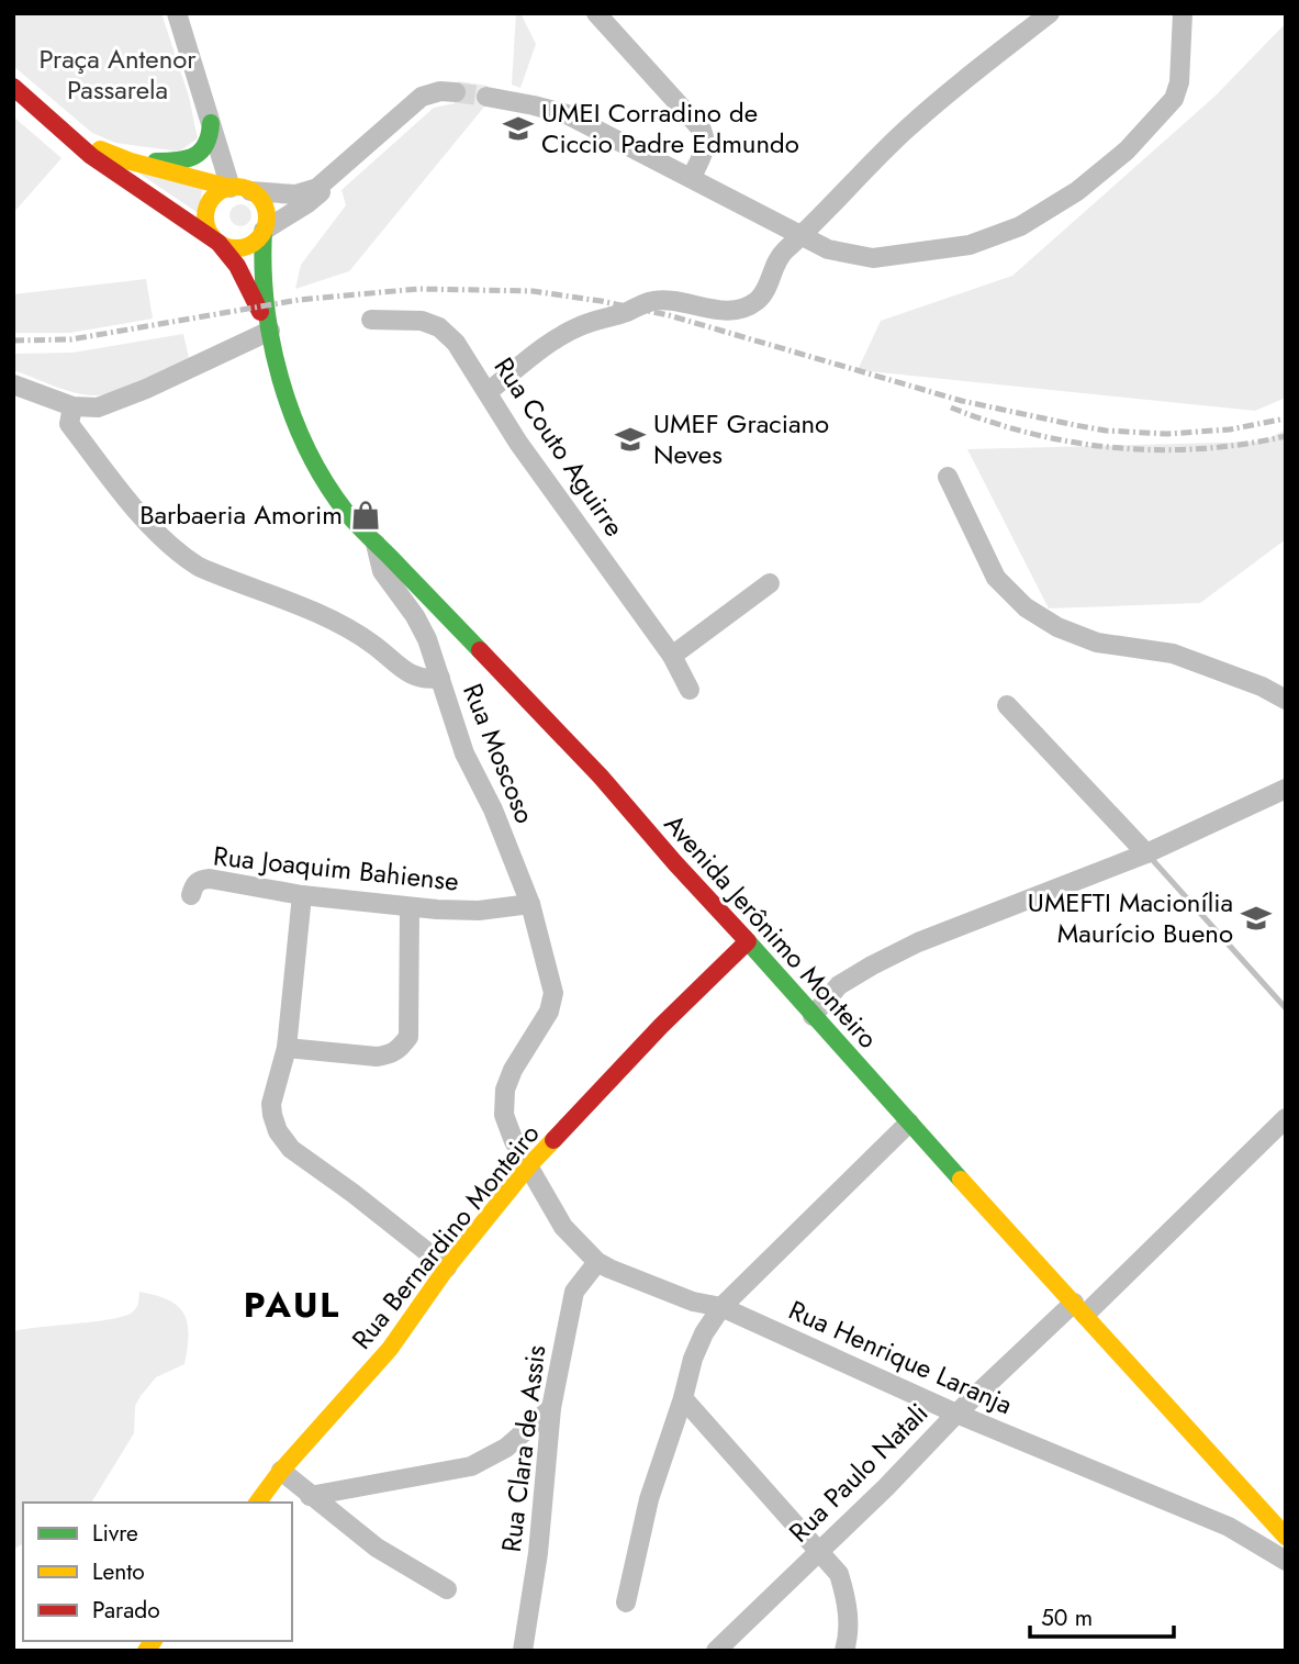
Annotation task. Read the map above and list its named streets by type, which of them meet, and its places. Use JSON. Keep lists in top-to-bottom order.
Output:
{
  "streets": {
    "street": [
      "Rua Couto Aguirre",
      "Rua Moscoso",
      "Rua Joaquim Bahiense",
      "Avenida Jerônimo Monteiro",
      "Rua Bernardino Monteiro",
      "Rua Henrique Laranja",
      "Rua Clara de Assis",
      "Rua Paulo Natali"
    ]
  },
  "crossings": [
    ["Rua Moscoso", "Rua Joaquim Bahiense"],
    ["Rua Moscoso", "Rua Bernardino Monteiro"],
    ["Rua Moscoso", "Rua Henrique Laranja"],
    ["Avenida Jerônimo Monteiro", "Rua Bernardino Monteiro"],
    ["Avenida Jerônimo Monteiro", "Rua Paulo Natali"],
    ["Rua Bernardino Monteiro", "Rua Henrique Laranja"],
    ["Rua Henrique Laranja", "Rua Clara de Assis"],
    ["Rua Henrique Laranja", "Rua Paulo Natali"]
  ],
  "districts": ["PAUL"],
  "parks": ["Praça Antenor Passarela"],
  "places": {
    "school or university": ["UMEI Corradino de Ciccio Padre Edmundo", "UMEF Graciano Neves", "UMEFTI Macionília Maurício Bueno"],
    "shop": ["Barbaeria Amorim"]
  },
  "legend": ["Livre", "Lento", "Parado"],
  "scale_bar": "50 m"
}
